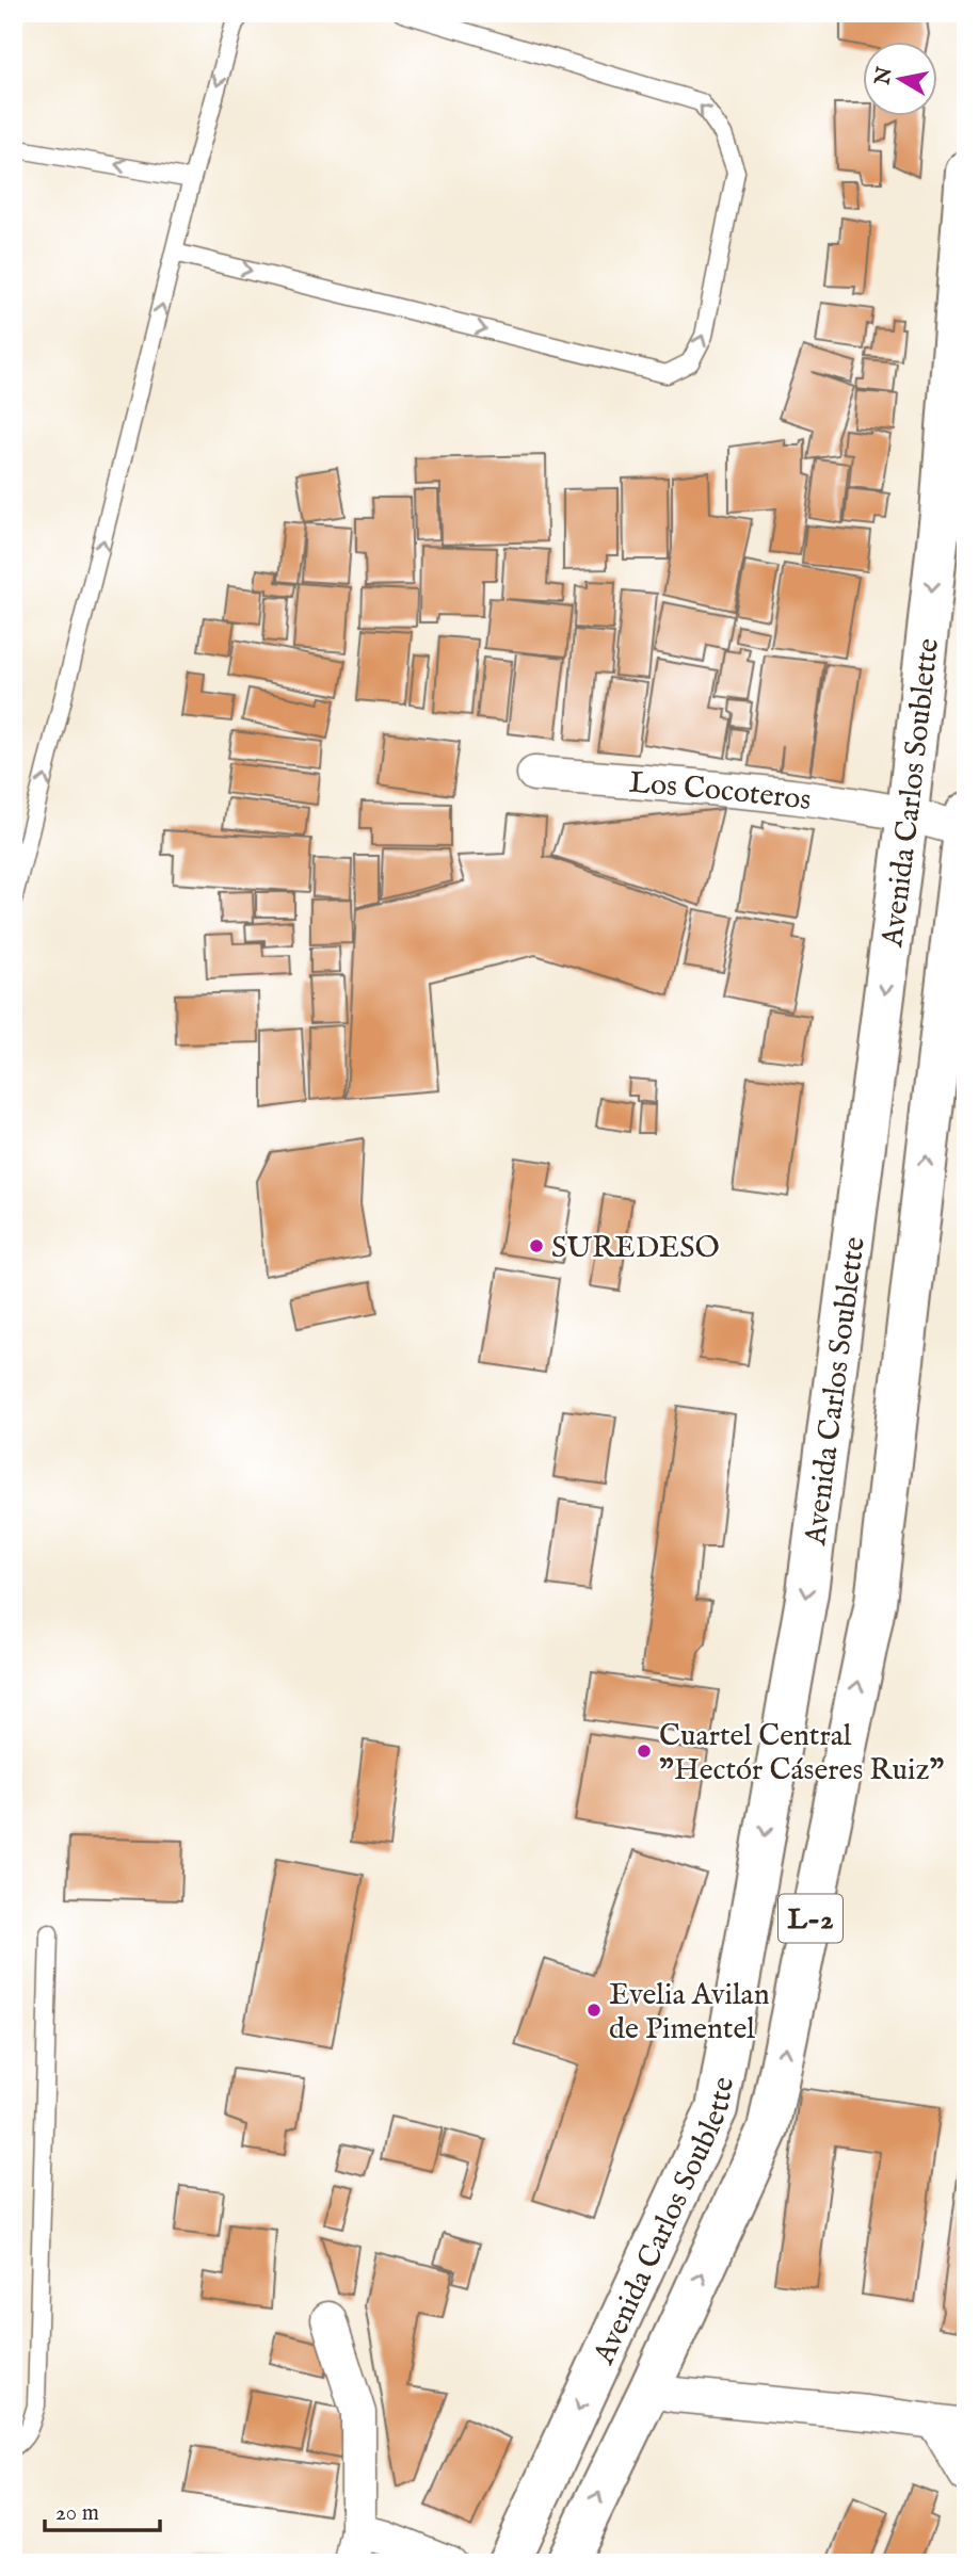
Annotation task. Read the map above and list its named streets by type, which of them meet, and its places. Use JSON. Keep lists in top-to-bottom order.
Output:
{
  "streets": {
    "main road": ["Avenida Carlos Soublette", "L-2"],
    "street": ["Los Cocoteros"]
  },
  "crossings": [
    ["Los Cocoteros", "Avenida Carlos Soublette"]
  ],
  "places": ["SUREDESO", "Cuartel Central \"Hectór Cáseres Ruiz\"", "Evelia Avilan de Pimentel"],
  "scale_bar": "20 m",
  "north": "left"
}
